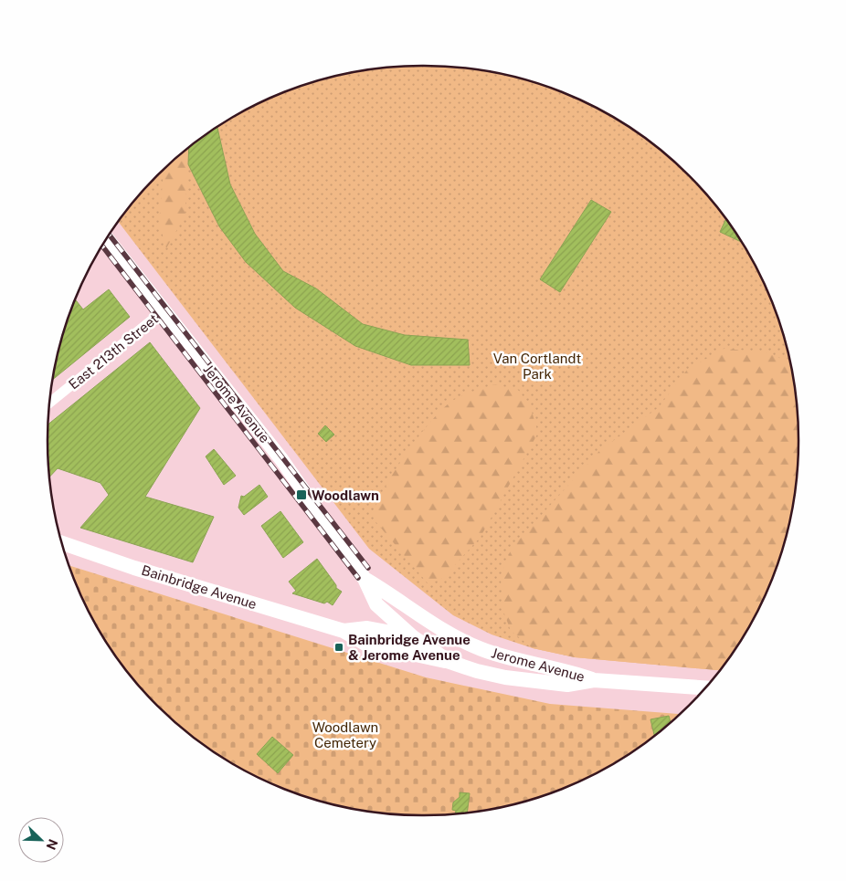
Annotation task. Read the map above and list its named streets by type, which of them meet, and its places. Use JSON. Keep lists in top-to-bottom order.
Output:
{
  "streets": {
    "main road": ["Jerome Avenue", "Bainbridge Avenue"],
    "street": ["East 213th Street"]
  },
  "crossings": [
    ["East 213th Street", "Jerome Avenue"],
    ["Jerome Avenue", "Bainbridge Avenue"]
  ],
  "parks": ["Van Cortlandt Park", "Woodlawn Cemetery"],
  "places": {
    "transit": ["Woodlawn", "Bainbridge Avenue & Jerome Avenue"]
  },
  "north": "bottom right"
}
